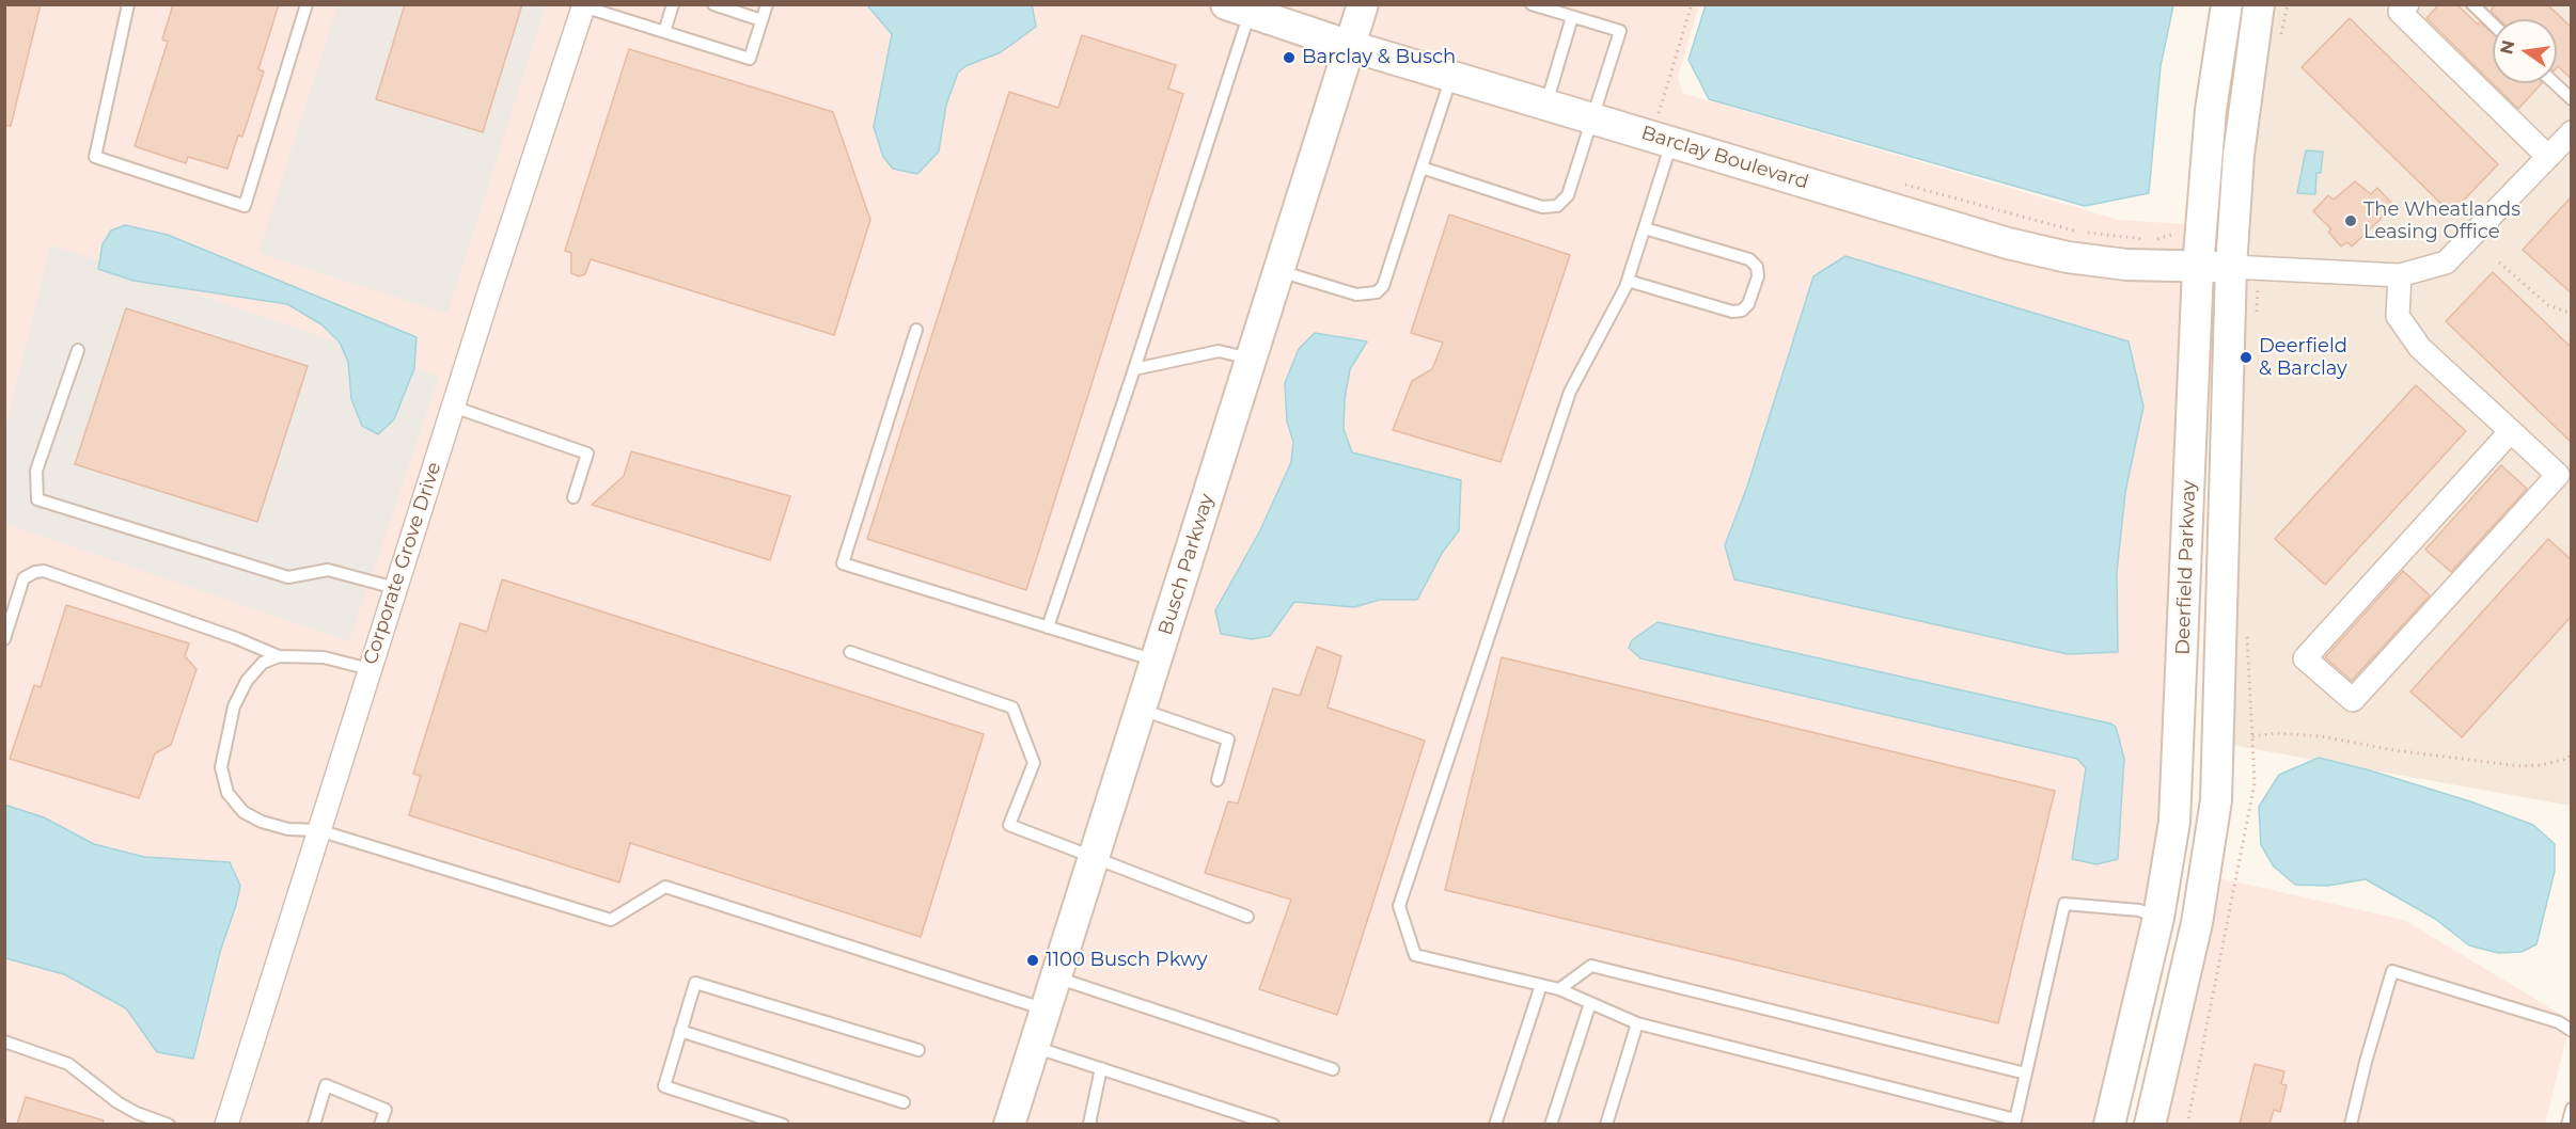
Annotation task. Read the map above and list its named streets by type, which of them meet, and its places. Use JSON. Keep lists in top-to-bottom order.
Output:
{
  "streets": {
    "main road": ["Barclay Boulevard", "Busch Parkway", "Deerfield Parkway"],
    "street": ["Corporate Grove Drive"]
  },
  "crossings": [
    ["Barclay Boulevard", "Busch Parkway"],
    ["Barclay Boulevard", "Deerfield Parkway"]
  ],
  "places": [
    "Barclay & Busch",
    "The Wheatlands Leasing Office",
    "Deerfield & Barclay",
    "1100 Busch Pkwy"
  ],
  "north": "left"
}
